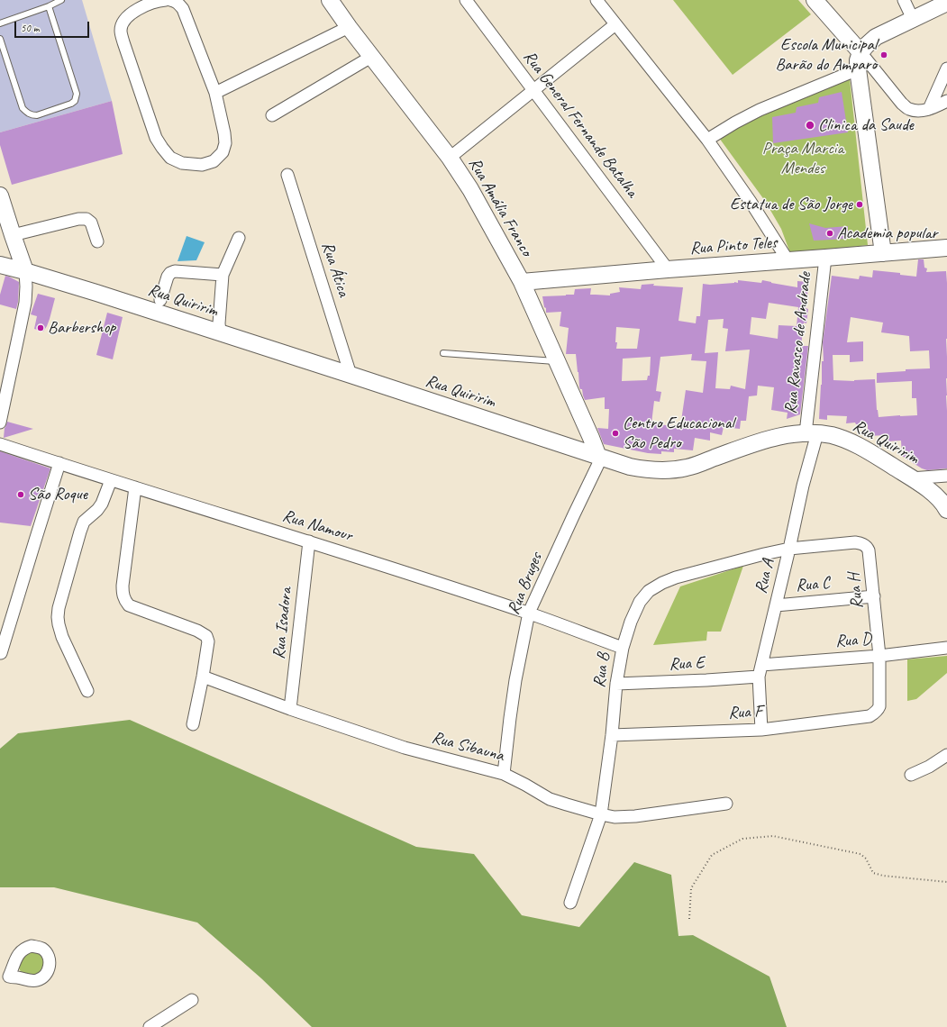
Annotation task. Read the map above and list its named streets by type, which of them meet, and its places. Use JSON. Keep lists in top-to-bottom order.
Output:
{
  "streets": {
    "street": [
      "Rua General Fernande Batalha",
      "Rua Amália Franco",
      "Rua Pinto Teles",
      "Rua Ática",
      "Rua Quiririm",
      "Rua Ravasco de Andrade",
      "Rua Namour",
      "Rua A",
      "Rua Bruges",
      "Rua C",
      "Rua H",
      "Rua Isadora",
      "Rua D",
      "Rua E",
      "Rua B",
      "Rua F",
      "Rua Sibauna"
    ]
  },
  "crossings": [
    ["Rua General Fernande Batalha", "Rua Pinto Teles"],
    ["Rua Amália Franco", "Rua Pinto Teles"],
    ["Rua Amália Franco", "Rua Quiririm"],
    ["Rua Amália Franco", "Rua Bruges"],
    ["Rua Pinto Teles", "Rua Ravasco de Andrade"],
    ["Rua Ática", "Rua Quiririm"],
    ["Rua Quiririm", "Rua Ravasco de Andrade"],
    ["Rua Quiririm", "Rua A"],
    ["Rua Quiririm", "Rua Bruges"],
    ["Rua Ravasco de Andrade", "Rua A"],
    ["Rua Namour", "Rua Bruges"],
    ["Rua Namour", "Rua Isadora"],
    ["Rua Namour", "Rua B"],
    ["Rua A", "Rua C"],
    ["Rua A", "Rua H"],
    ["Rua A", "Rua D"],
    ["Rua A", "Rua E"],
    ["Rua A", "Rua B"],
    ["Rua A", "Rua F"],
    ["Rua Bruges", "Rua Sibauna"],
    ["Rua C", "Rua H"],
    ["Rua H", "Rua D"],
    ["Rua H", "Rua B"],
    ["Rua H", "Rua F"],
    ["Rua Isadora", "Rua Sibauna"],
    ["Rua E", "Rua B"],
    ["Rua B", "Rua F"],
    ["Rua B", "Rua Sibauna"]
  ],
  "parks": ["Praça Marcia Mendes"],
  "places": [
    "Escola Municipal Barão do Amparo",
    "Clinica da Saude",
    "Estatua de São Jorge",
    "Academia popular",
    "Barbershop",
    "Centro Educacional São Pedro",
    "São Roque"
  ],
  "scale_bar": "50 m"
}
